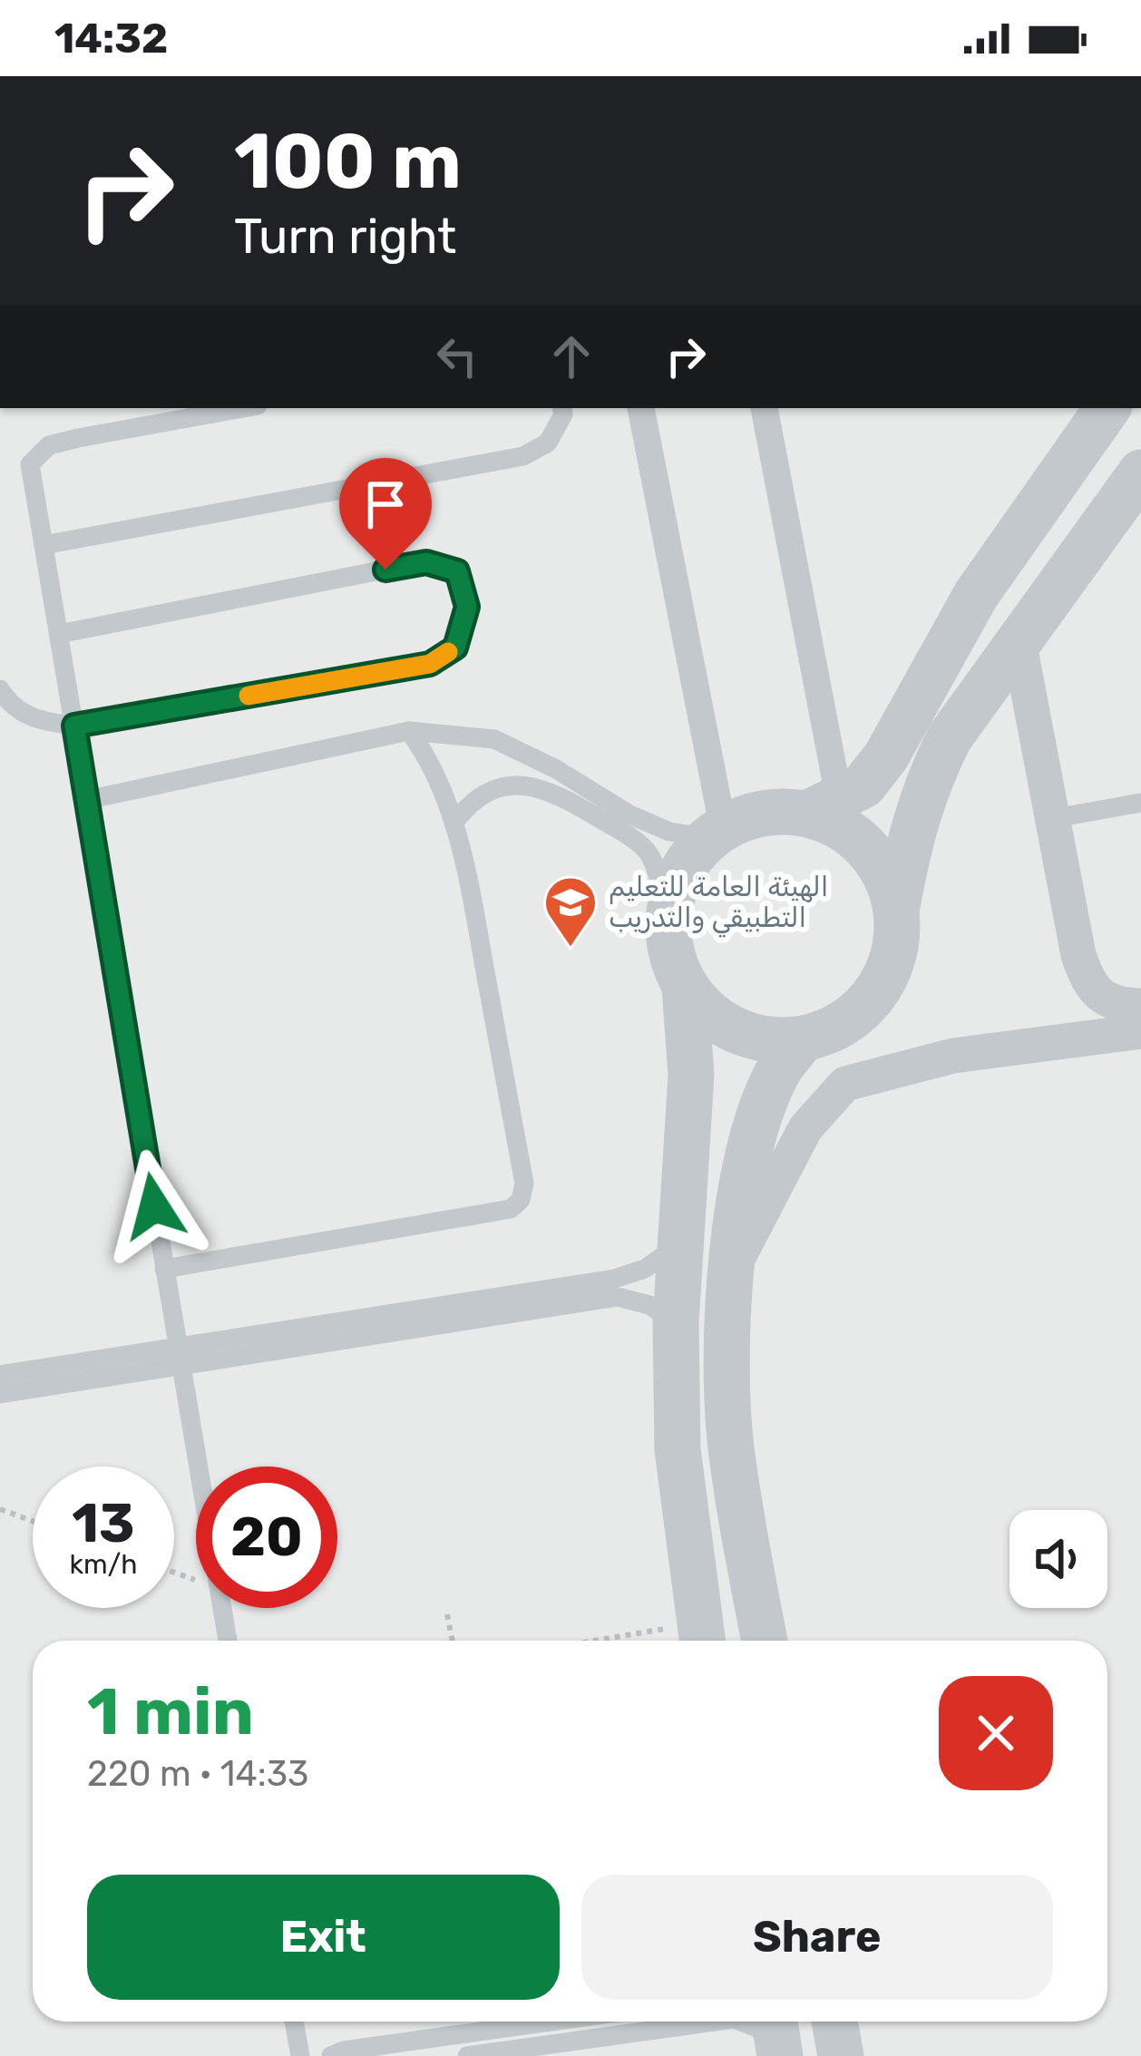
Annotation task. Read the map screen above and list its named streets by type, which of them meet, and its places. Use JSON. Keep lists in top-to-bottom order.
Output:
{
  "places": {
    "school or university": ["الهيئة العامة للتعليم التطبيقي والتدريب"]
  },
  "page": {
    "status": "14:32",
    "turn": ["100 m", "Turn right"],
    "speed": "13 km/h",
    "limit": "20",
    "heading": ["1 min", "220 m · 14:33"],
    "buttons": ["Exit", "Share"]
  }
}
